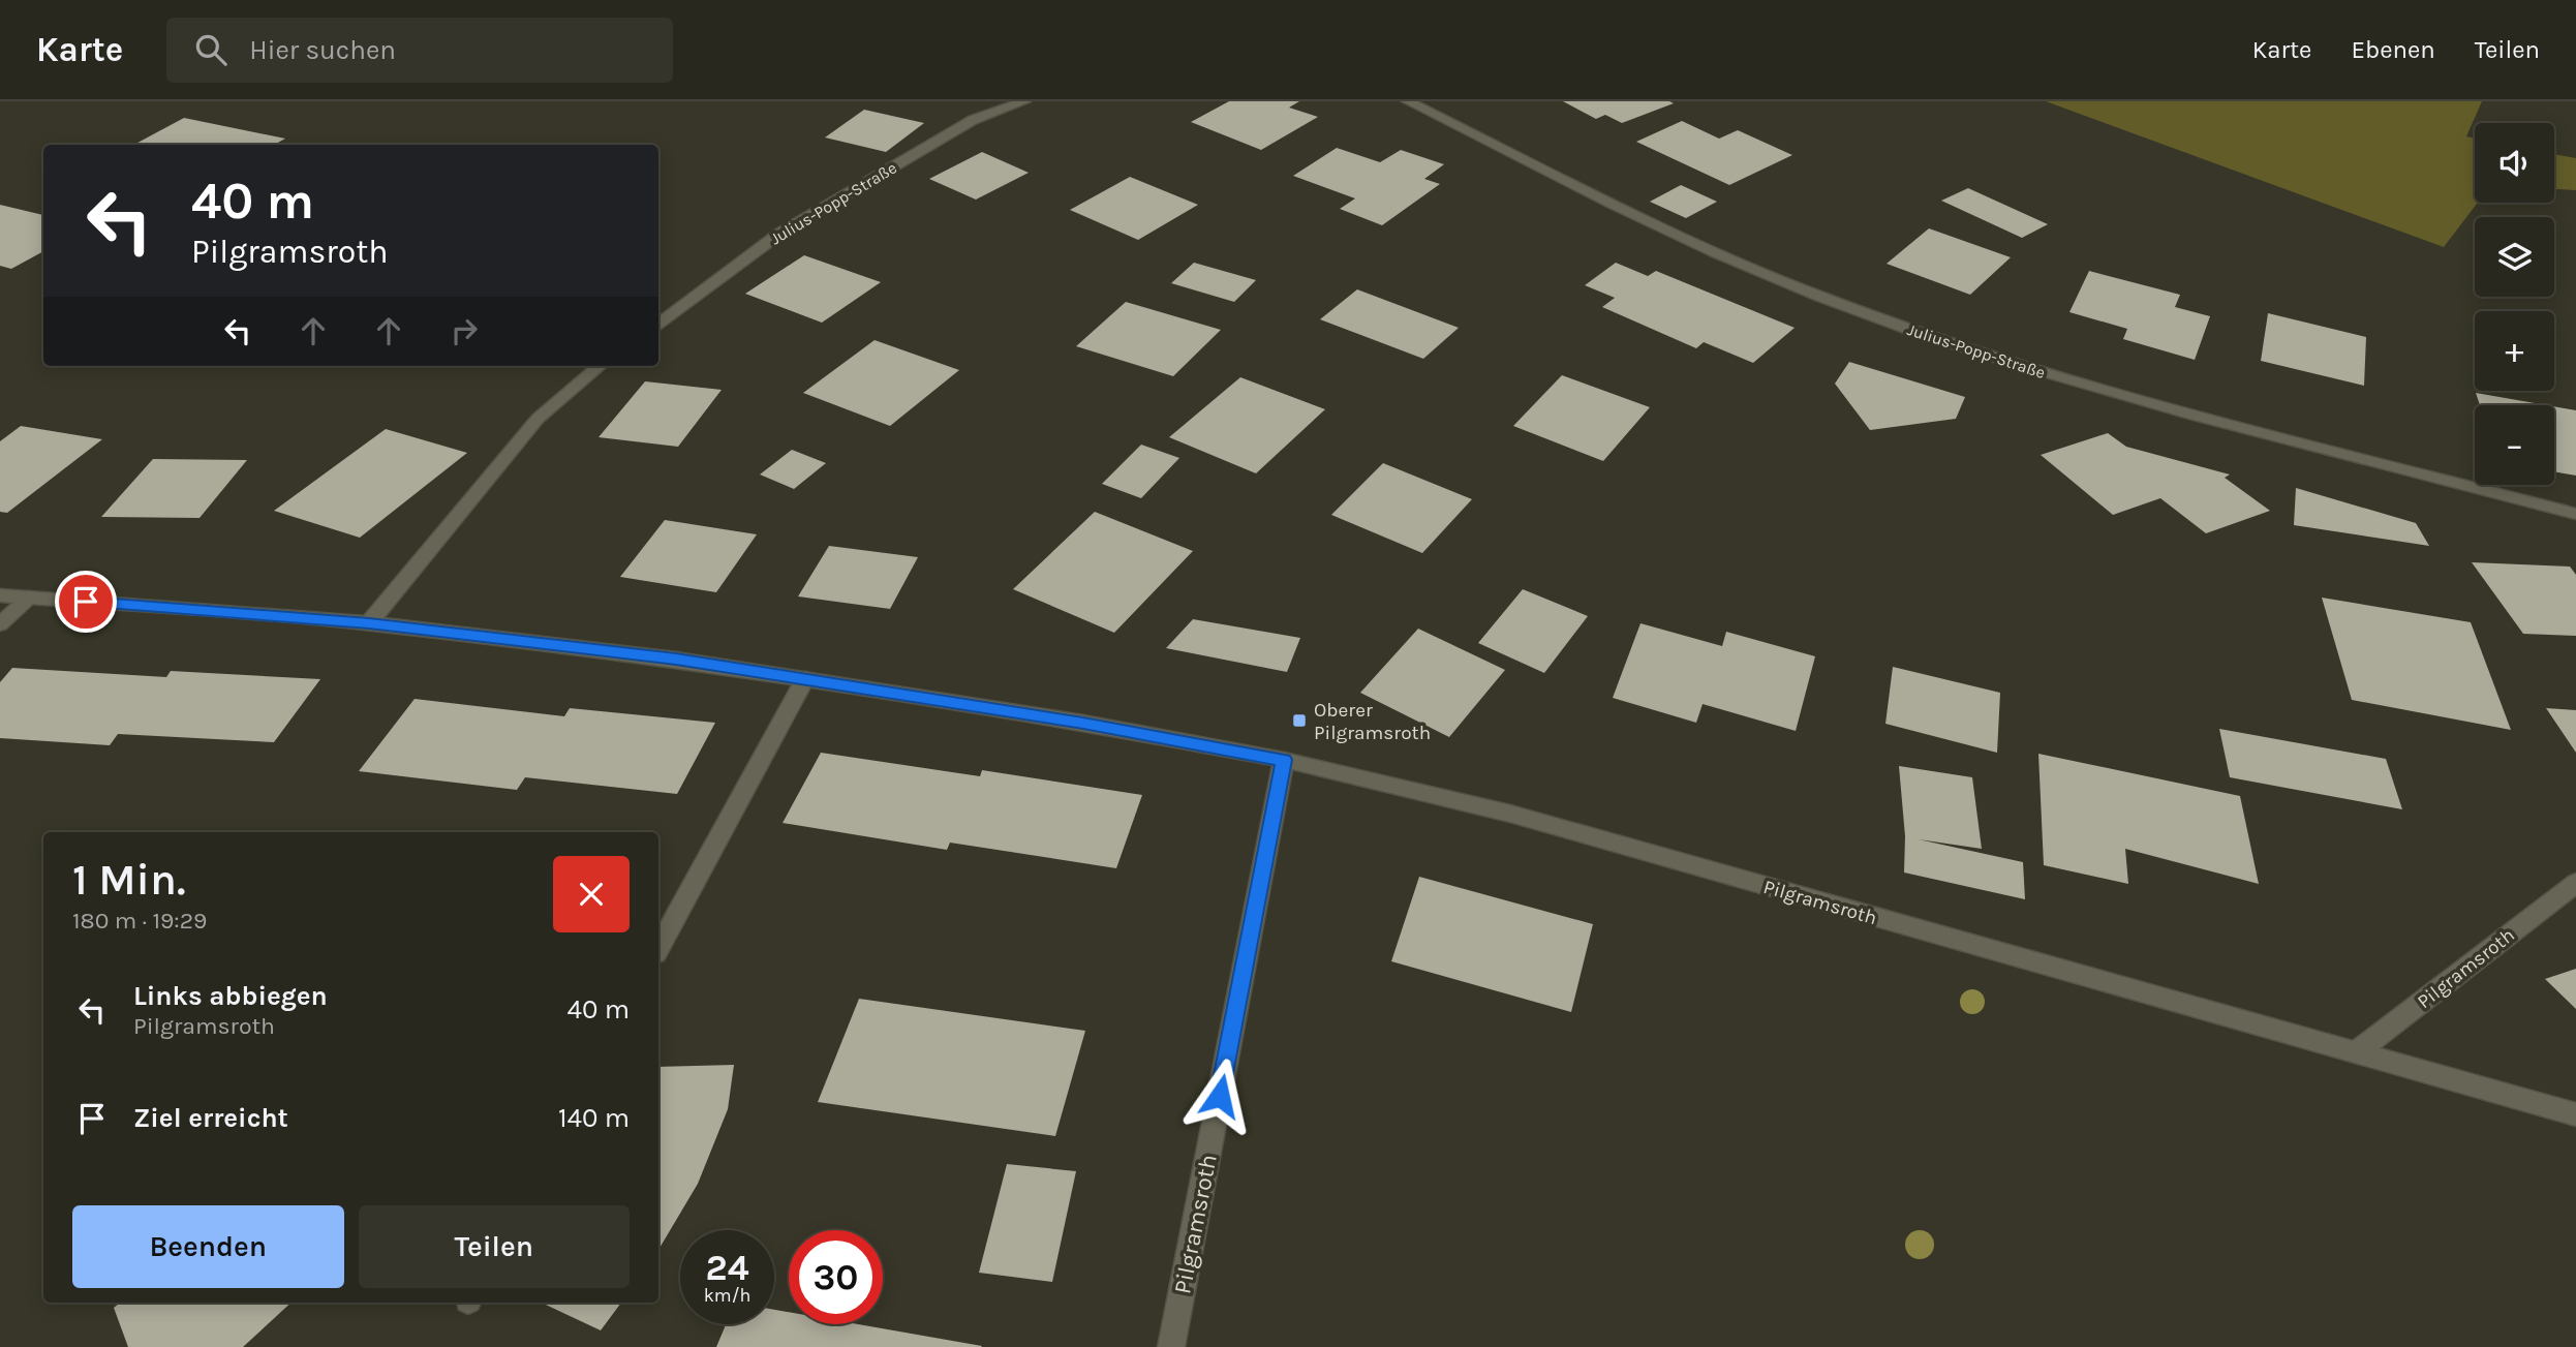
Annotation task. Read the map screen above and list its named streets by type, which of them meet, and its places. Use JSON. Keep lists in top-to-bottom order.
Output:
{
  "streets": {
    "street": ["Julius-Popp-Straße", "Pilgramsroth"]
  },
  "places": {
    "transit": ["Oberer Pilgramsroth"]
  },
  "page": {
    "header": "Karte",
    "search": "Hier suchen",
    "nav": ["Karte", "Ebenen", "Teilen"],
    "map_buttons": ["+", "−"],
    "turn": ["40 m", "Pilgramsroth"],
    "heading": ["1 Min.", "180 m · 19:29"],
    "list": [
      {
        "name": "Links abbiegen",
        "note": "Pilgramsroth",
        "value": "40 m"
      },
      {
        "name": "Ziel erreicht",
        "value": "140 m"
      }
    ],
    "buttons": ["Beenden", "Teilen"],
    "speed": "24 km/h",
    "limit": "30"
  }
}
